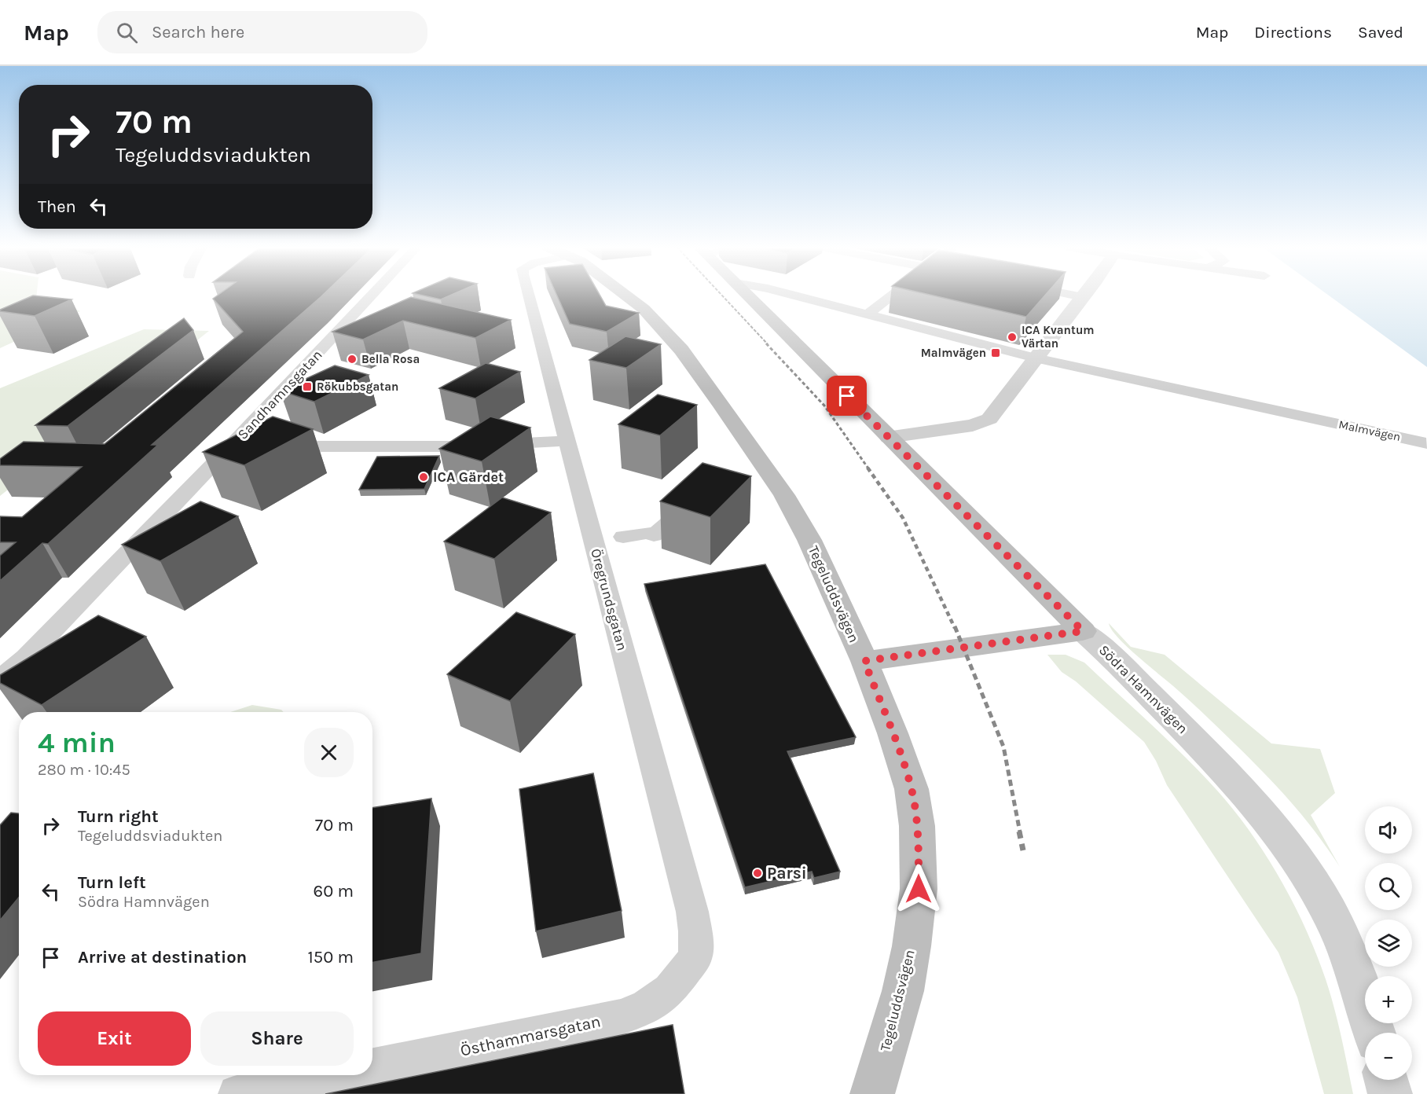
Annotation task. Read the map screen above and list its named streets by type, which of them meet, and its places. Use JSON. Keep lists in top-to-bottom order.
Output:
{
  "streets": {
    "main road": ["Tegeluddsvägen", "Södra Hamnvägen"],
    "street": [
      "Sandhamnsgatan",
      "Malmvägen",
      "Öregrundsgatan",
      "Östhammarsgatan"
    ]
  },
  "crossings": [
    ["Öregrundsgatan", "Östhammarsgatan"]
  ],
  "places": {
    "other": [
      "ICA Kvantum Värtan",
      "Bella Rosa",
      "ICA Gärdet",
      "Parsi"
    ],
    "transit": ["Malmvägen", "Rökubbsgatan"]
  },
  "page": {
    "header": "Map",
    "search": "Search here",
    "nav": ["Map", "Directions", "Saved"],
    "turn": ["70 m", "Tegeluddsviadukten"],
    "then": "Then",
    "heading": ["4 min", "280 m · 10:45"],
    "list": [
      {
        "name": "Turn right",
        "note": "Tegeluddsviadukten",
        "value": "70 m"
      },
      {
        "name": "Turn left",
        "note": "Södra Hamnvägen",
        "value": "60 m"
      },
      {
        "name": "Arrive at destination",
        "value": "150 m"
      }
    ],
    "map_buttons": ["+", "−"],
    "buttons": ["Exit", "Share"]
  }
}
